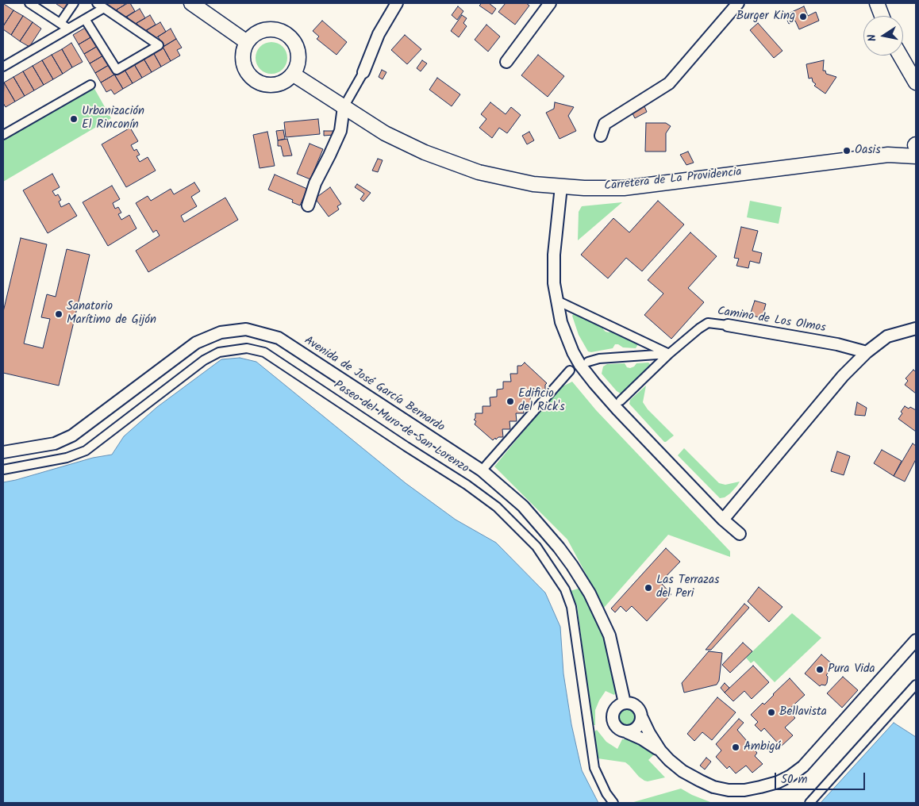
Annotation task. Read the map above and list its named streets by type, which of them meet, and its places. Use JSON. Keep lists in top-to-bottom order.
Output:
{
  "streets": {
    "street": [
      "Carretera de La Providencia",
      "Camino de Los Olmos",
      "Avenida de José García Bernardo",
      "Paseo del Muro de San Lorenzo"
    ]
  },
  "places": [
    "Burger King",
    "Urbanización El Rinconín",
    "Oasis",
    "Sanatorio Marítimo de Gijón",
    "Edificio del Rick's",
    "Las Terrazas del Peri",
    "Pura Vida",
    "Bellavista",
    "Ambigú"
  ],
  "scale_bar": "50 m",
  "north": "left"
}
